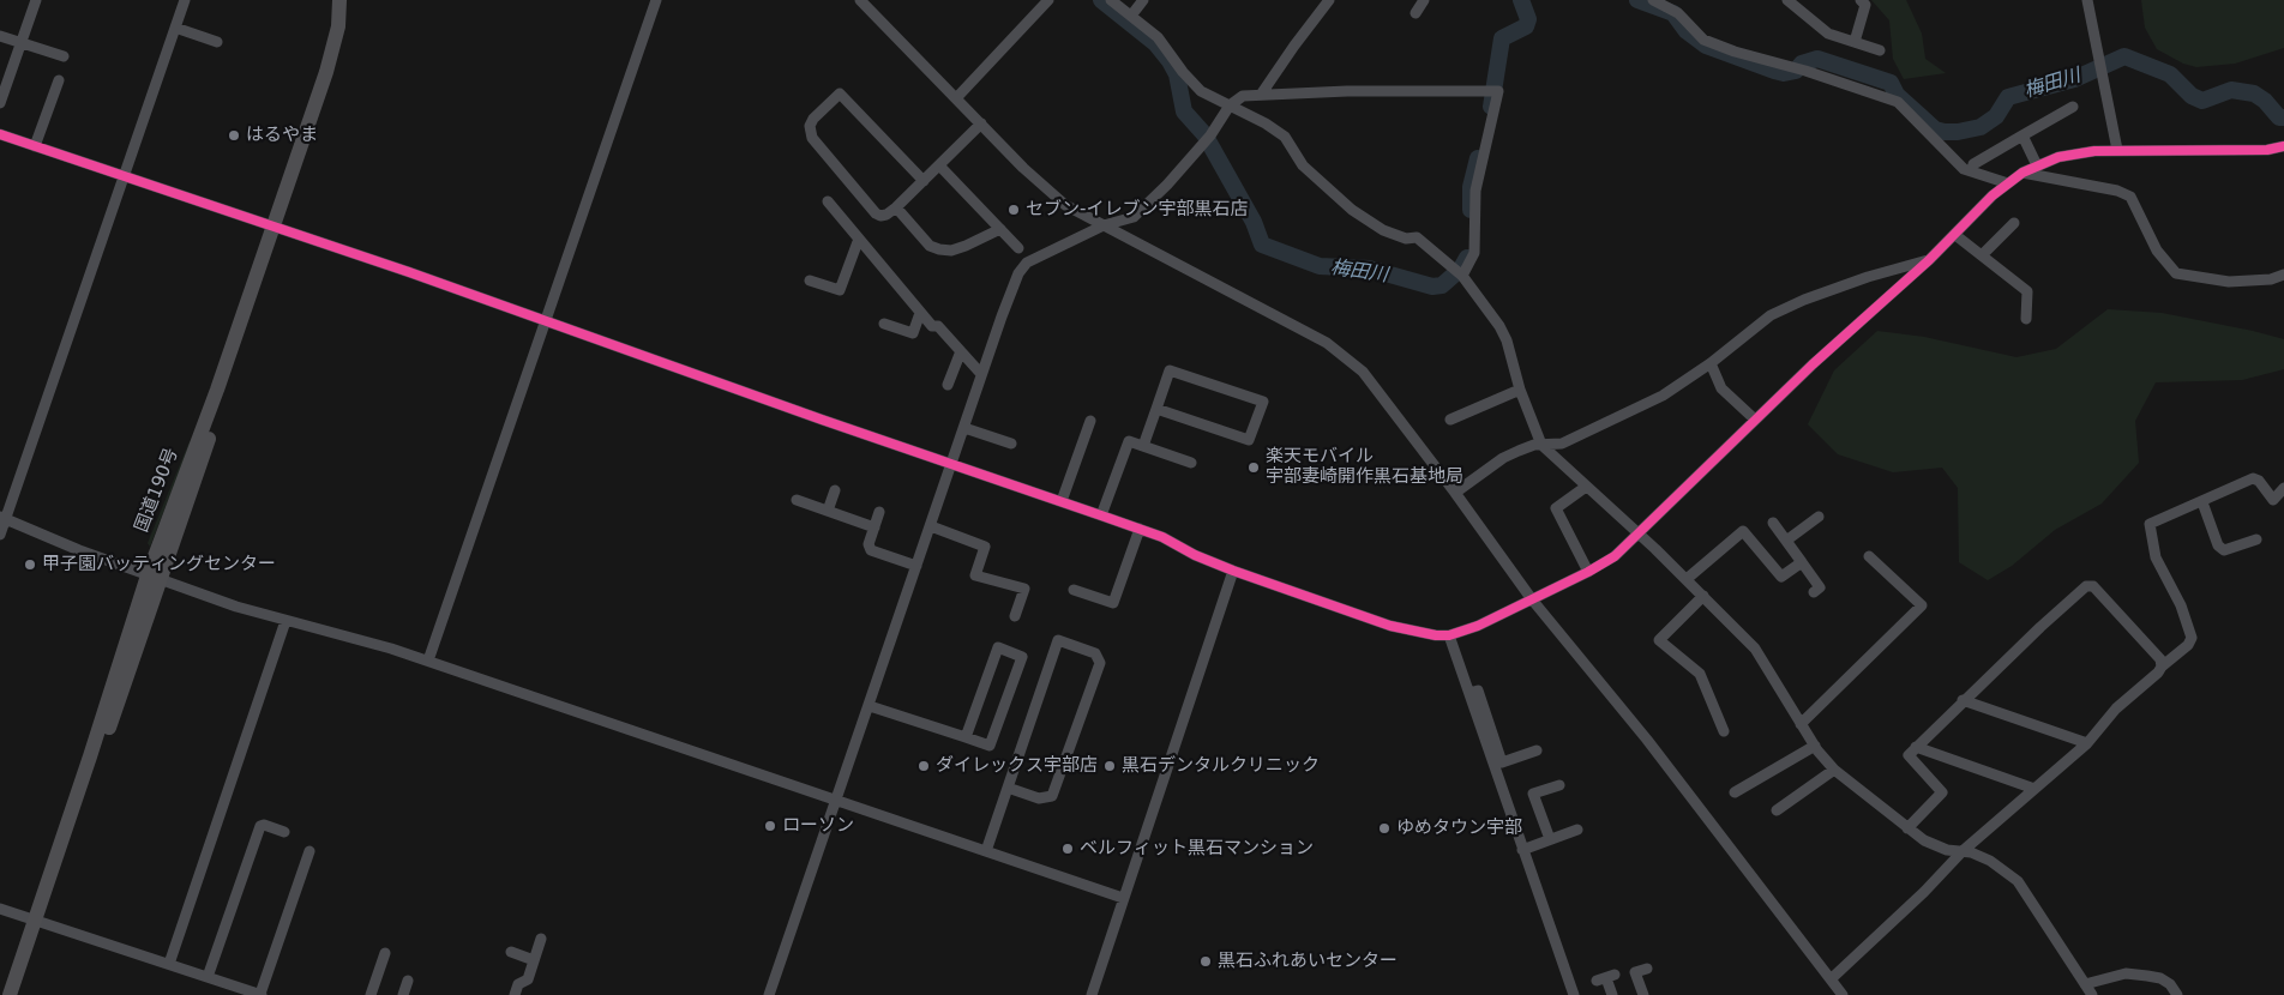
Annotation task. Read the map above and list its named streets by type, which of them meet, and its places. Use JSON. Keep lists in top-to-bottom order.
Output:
{
  "streets": {
    "highway": ["国道190号"]
  },
  "water": ["梅田川"],
  "places": [
    "はるやま",
    "セブン-イレブン宇部黒石店",
    "楽天モバイル 宇部妻崎開作黒石基地局",
    "甲子園バッティングセンター",
    "ダイレックス宇部店",
    "黒石デンタルクリニック",
    "ローソン",
    "ゆめタウン宇部",
    "ベルフィット黒石マンション",
    "黒石ふれあいセンター"
  ]
}
